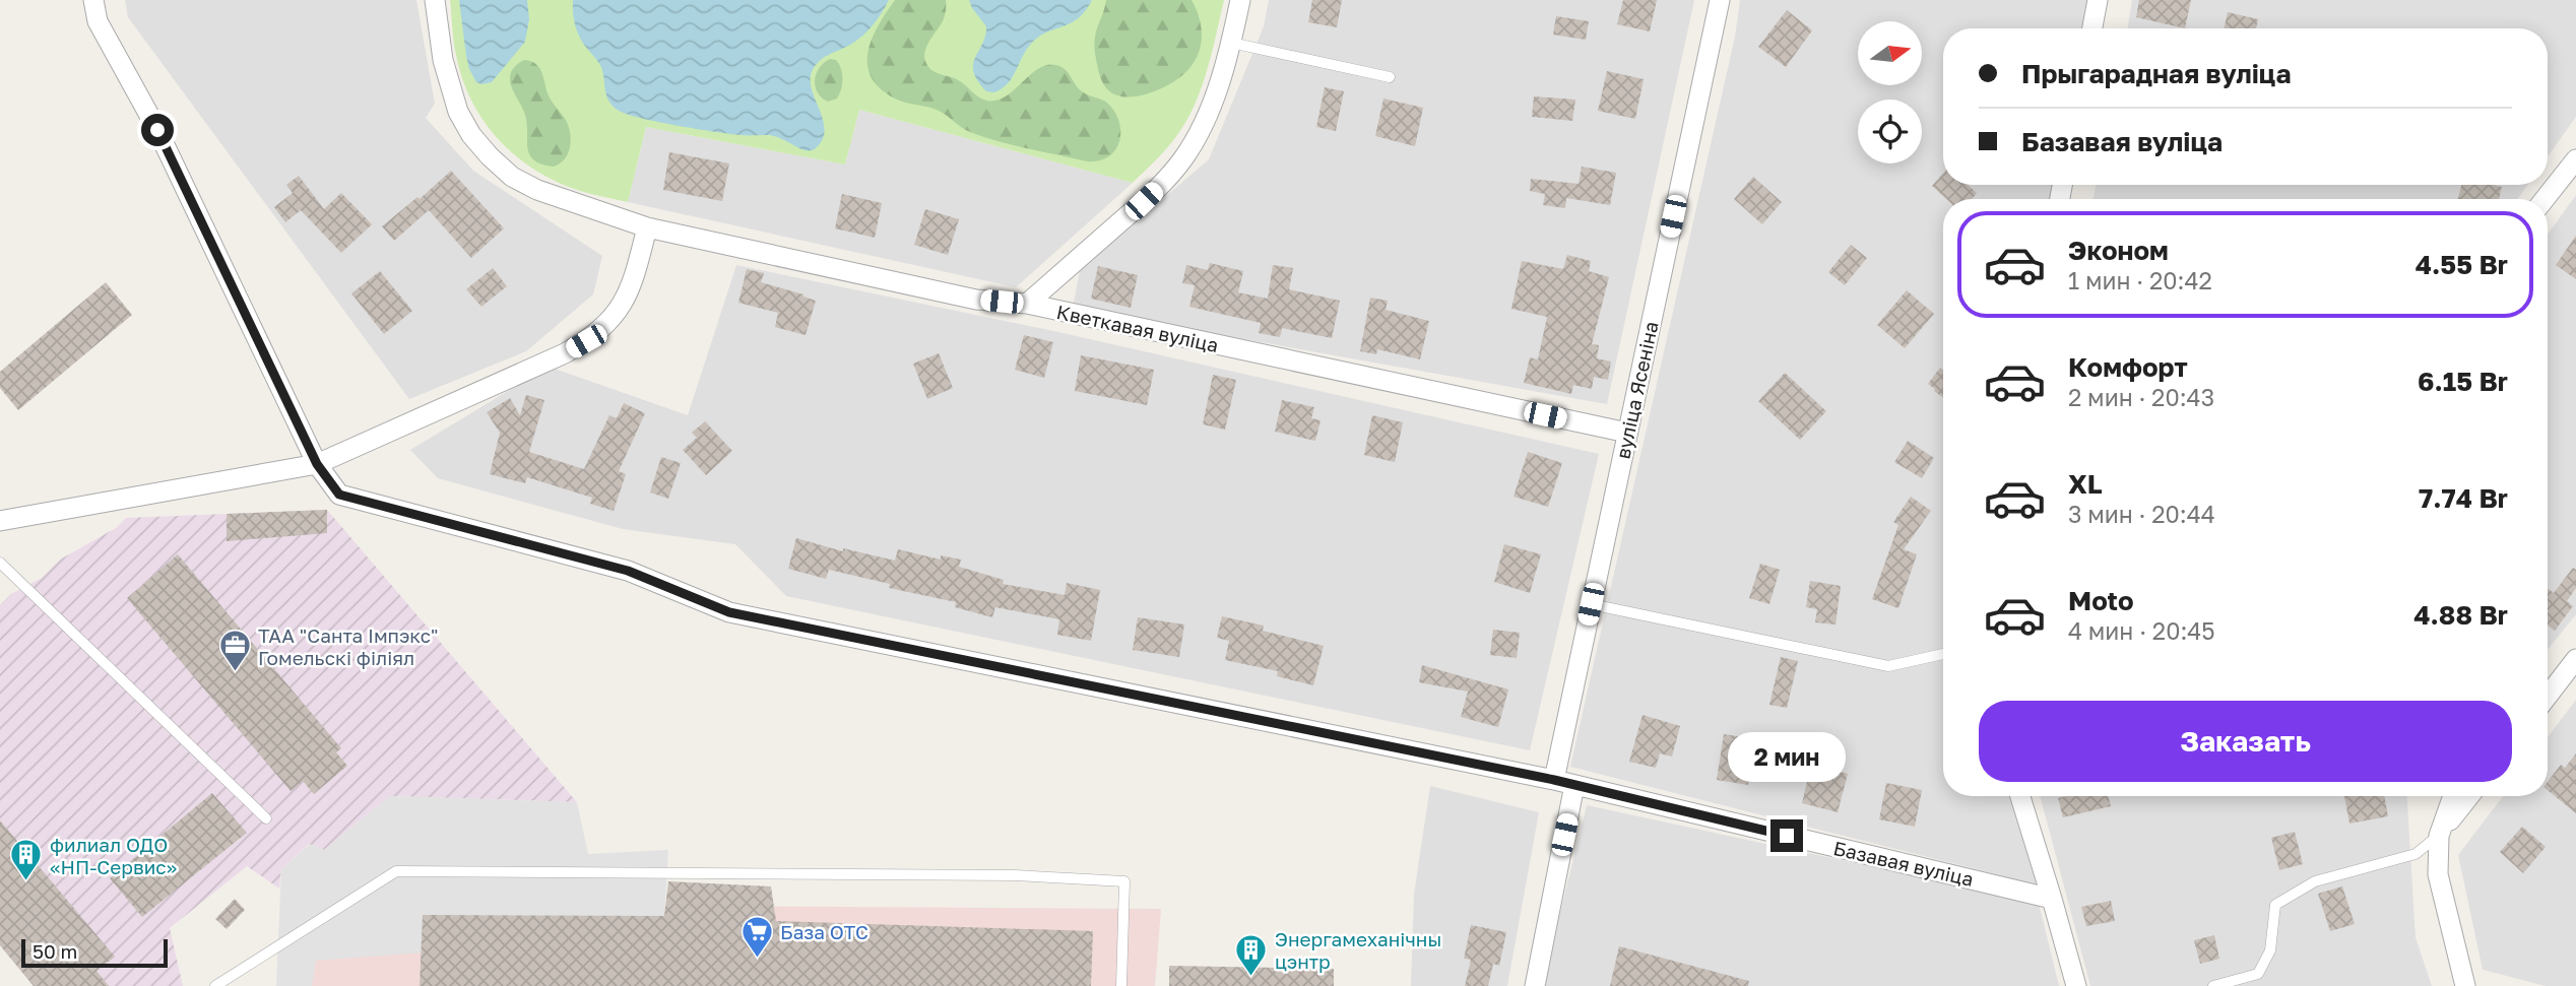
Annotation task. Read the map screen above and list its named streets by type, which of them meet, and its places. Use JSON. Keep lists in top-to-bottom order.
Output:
{
  "streets": {
    "street": ["Кветкавая вуліца", "вуліца Ясеніна", "Базавая вуліца"]
  },
  "crossings": [
    ["Кветкавая вуліца", "вуліца Ясеніна"],
    ["вуліца Ясеніна", "Базавая вуліца"]
  ],
  "places": {
    "office": ["ТАА \"Санта Імпэкс\" Гомельскі філіял"],
    "building": ["филиал ОДО «НП-Сервис»", "Энергамеханічны цэнтр"],
    "supermarket": ["База ОТС"]
  },
  "scale_bar": "50 m",
  "north": "right",
  "page": {
    "banner": ["Прыгарадная вуліца", "Базавая вуліца"],
    "list": [
      {
        "name": "Эконом",
        "note": "1 мин · 20:42",
        "value": "4.55 Br"
      },
      {
        "name": "Комфорт",
        "note": "2 мин · 20:43",
        "value": "6.15 Br"
      },
      {
        "name": "XL",
        "note": "3 мин · 20:44",
        "value": "7.74 Br"
      },
      {
        "name": "Moto",
        "note": "4 мин · 20:45",
        "value": "4.88 Br"
      }
    ],
    "buttons": "Заказать",
    "bubble": "2 мин",
    "scale": "50 m"
  }
}
